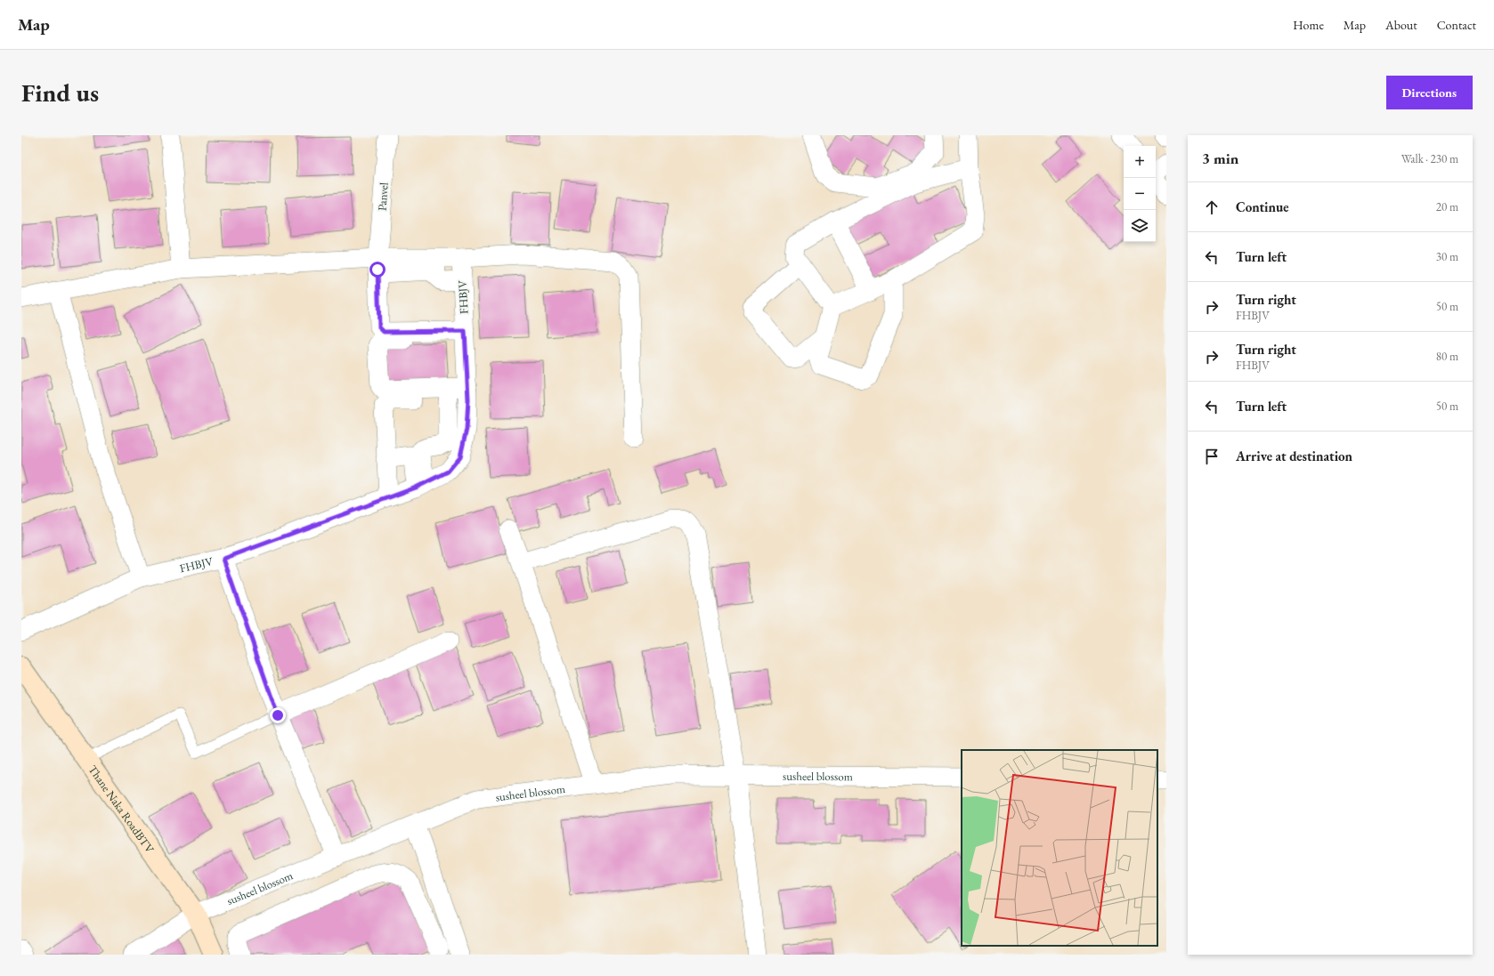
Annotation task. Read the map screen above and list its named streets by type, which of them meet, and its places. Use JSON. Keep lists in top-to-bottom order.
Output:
{
  "streets": {
    "main road": ["Thane Naka RoadBTV"],
    "street": ["Panvel", "FHBJV", "susheel blossom"]
  },
  "crossings": [
    ["Panvel", "FHBJV"],
    ["susheel blossom", "Thane Naka RoadBTV"]
  ],
  "page": {
    "header": "Map",
    "nav": [
      "Home",
      "Map",
      "About",
      "Contact"
    ],
    "buttons": "Directions",
    "title": "Find us",
    "heading": ["3 min", "Walk · 230 m"],
    "map_buttons": ["+", "−"],
    "list": [
      ["Continue", "20 m"],
      ["Turn left", "30 m"],
      ["Turn right", "FHBJV", "50 m"],
      ["Turn right", "FHBJV", "80 m"],
      ["Turn left", "50 m"],
      "Arrive at destination"
    ]
  }
}
